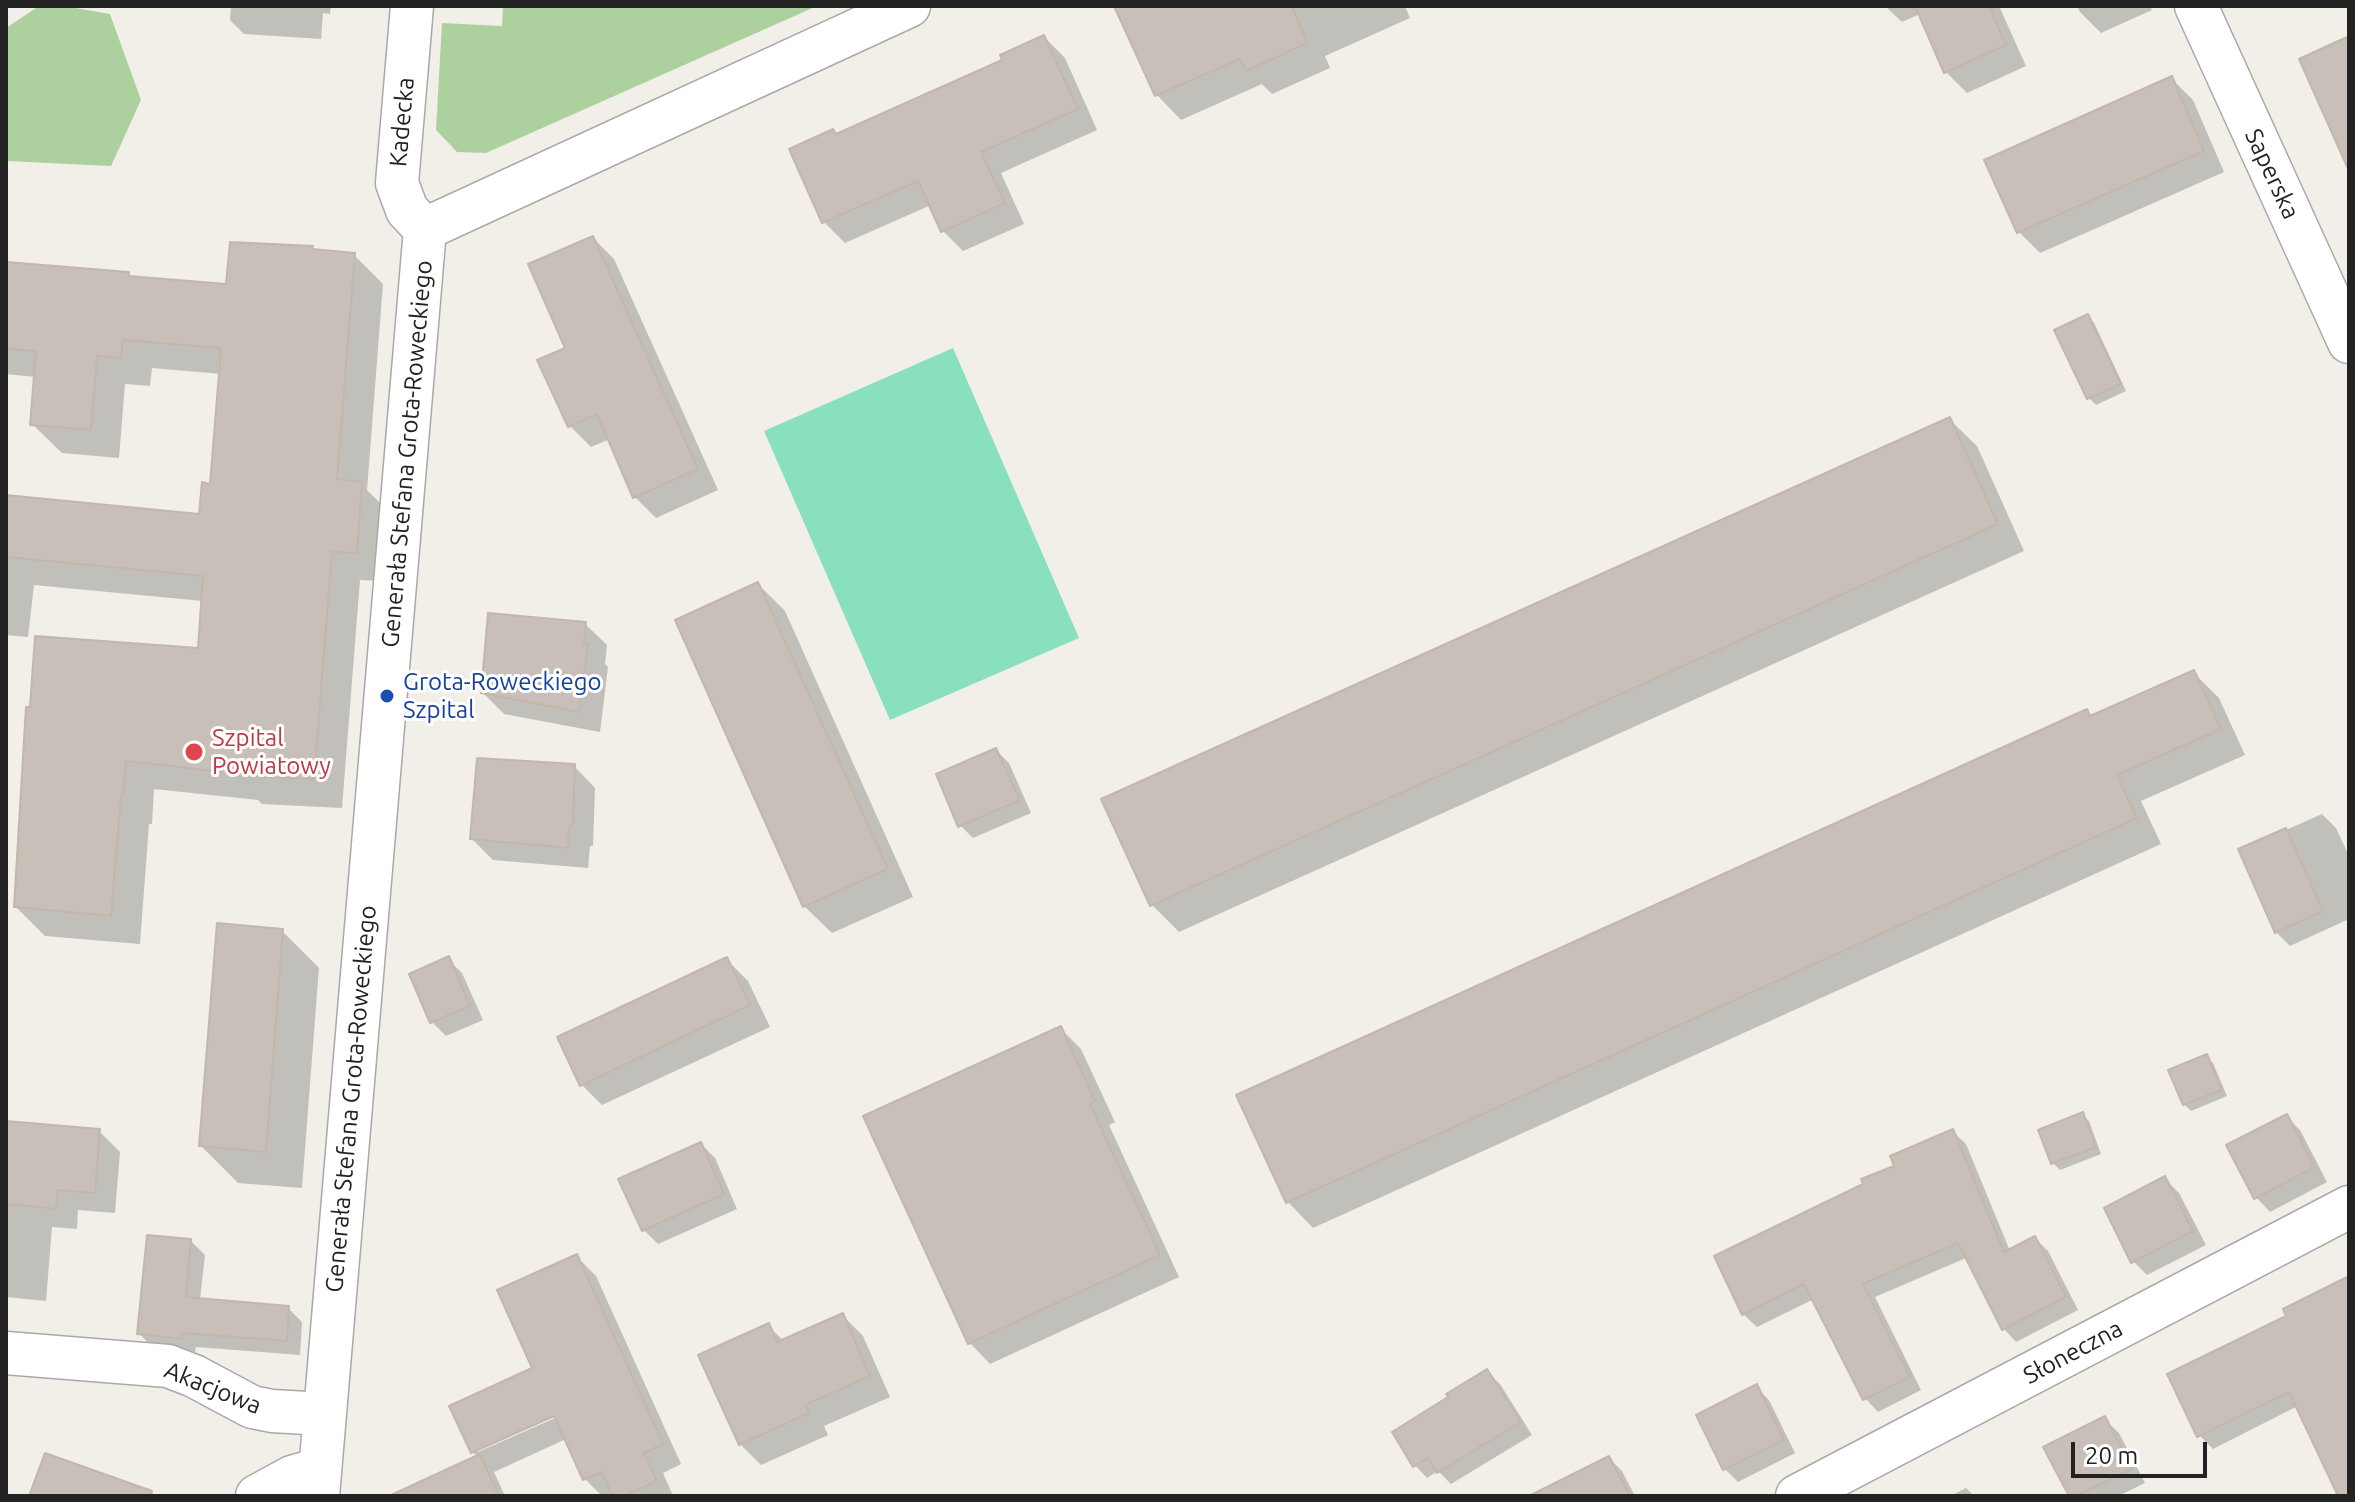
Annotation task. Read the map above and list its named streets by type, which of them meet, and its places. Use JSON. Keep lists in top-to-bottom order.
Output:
{
  "streets": {
    "street": [
      "Kadecka",
      "Saperska",
      "Generała Stefana Grota-Roweckiego",
      "Słoneczna",
      "Akacjowa"
    ]
  },
  "crossings": [
    ["Kadecka", "Generała Stefana Grota-Roweckiego"],
    ["Generała Stefana Grota-Roweckiego", "Akacjowa"]
  ],
  "places": ["Grota-Roweckiego Szpital", "Szpital Powiatowy"],
  "scale_bar": "20 m"
}
